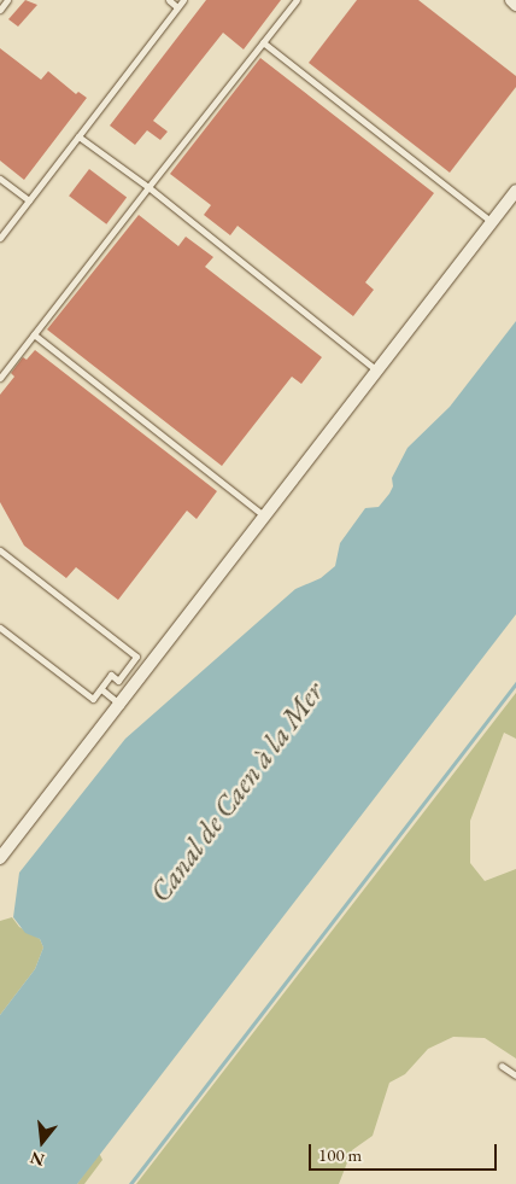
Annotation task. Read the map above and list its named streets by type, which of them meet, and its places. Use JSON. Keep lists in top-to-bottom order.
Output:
{
  "water": ["Canal de Caen à la Mer"],
  "scale_bar": "100 m",
  "north": "bottom"
}
